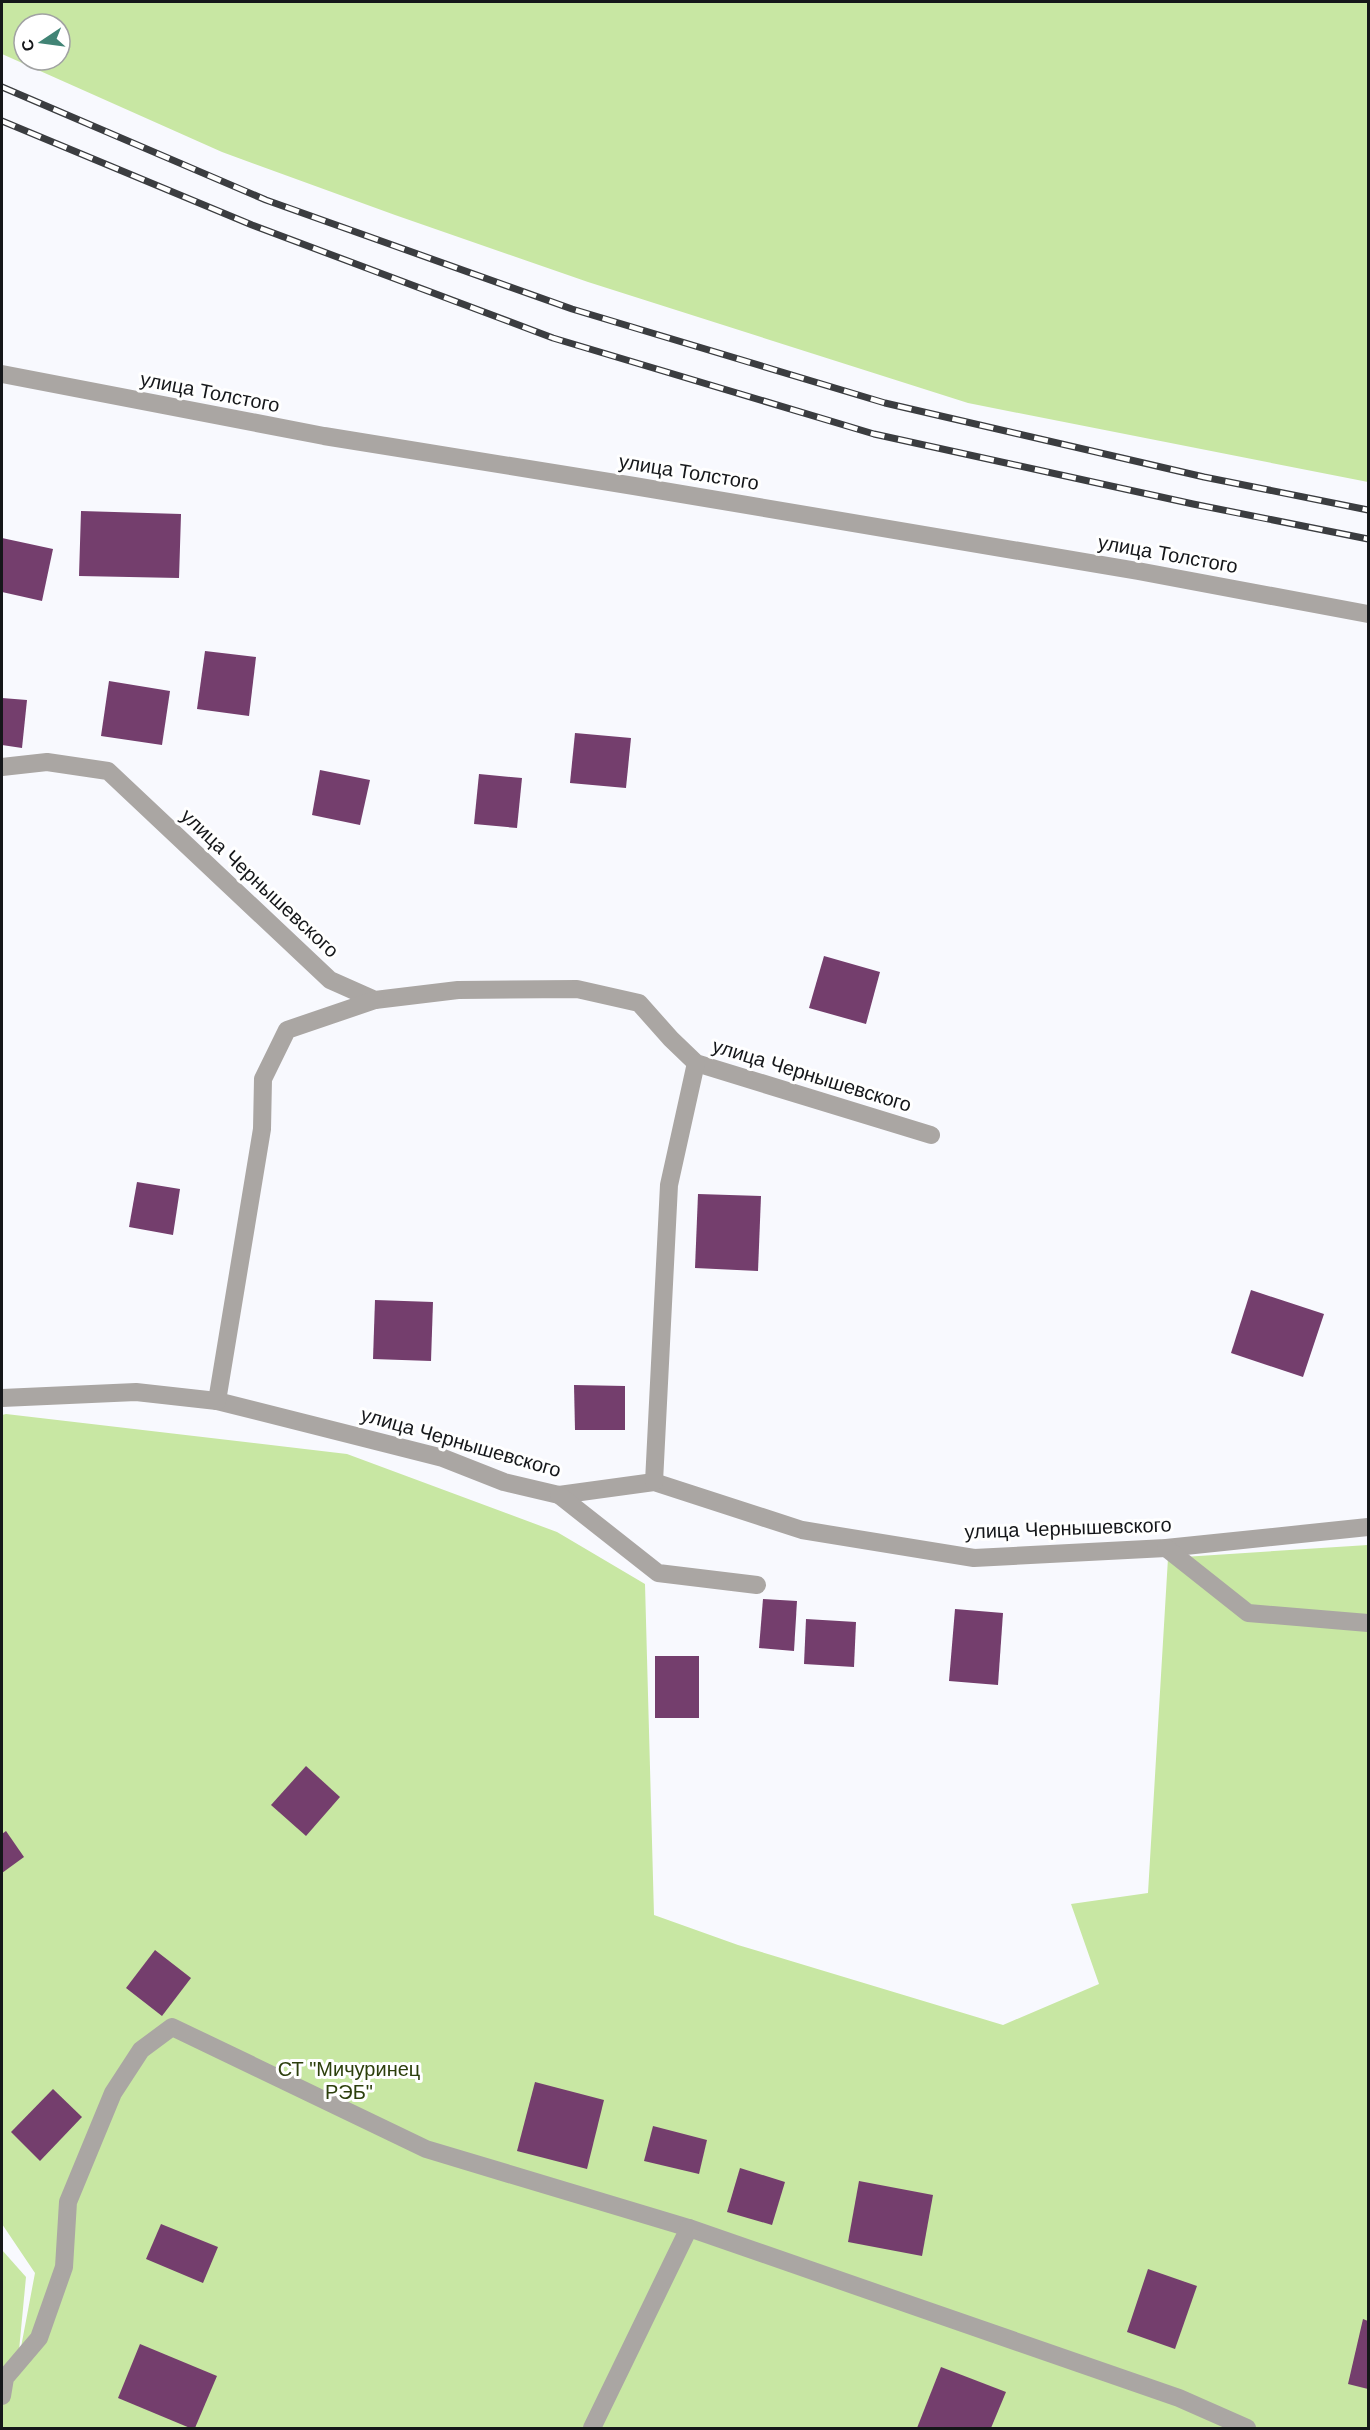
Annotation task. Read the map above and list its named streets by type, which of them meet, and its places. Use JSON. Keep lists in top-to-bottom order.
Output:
{
  "streets": {
    "street": ["улица Толстого", "улица Чернышевского"]
  },
  "parks": ["СТ \"Мичуринец РЭБ\""],
  "north": "left"
}
